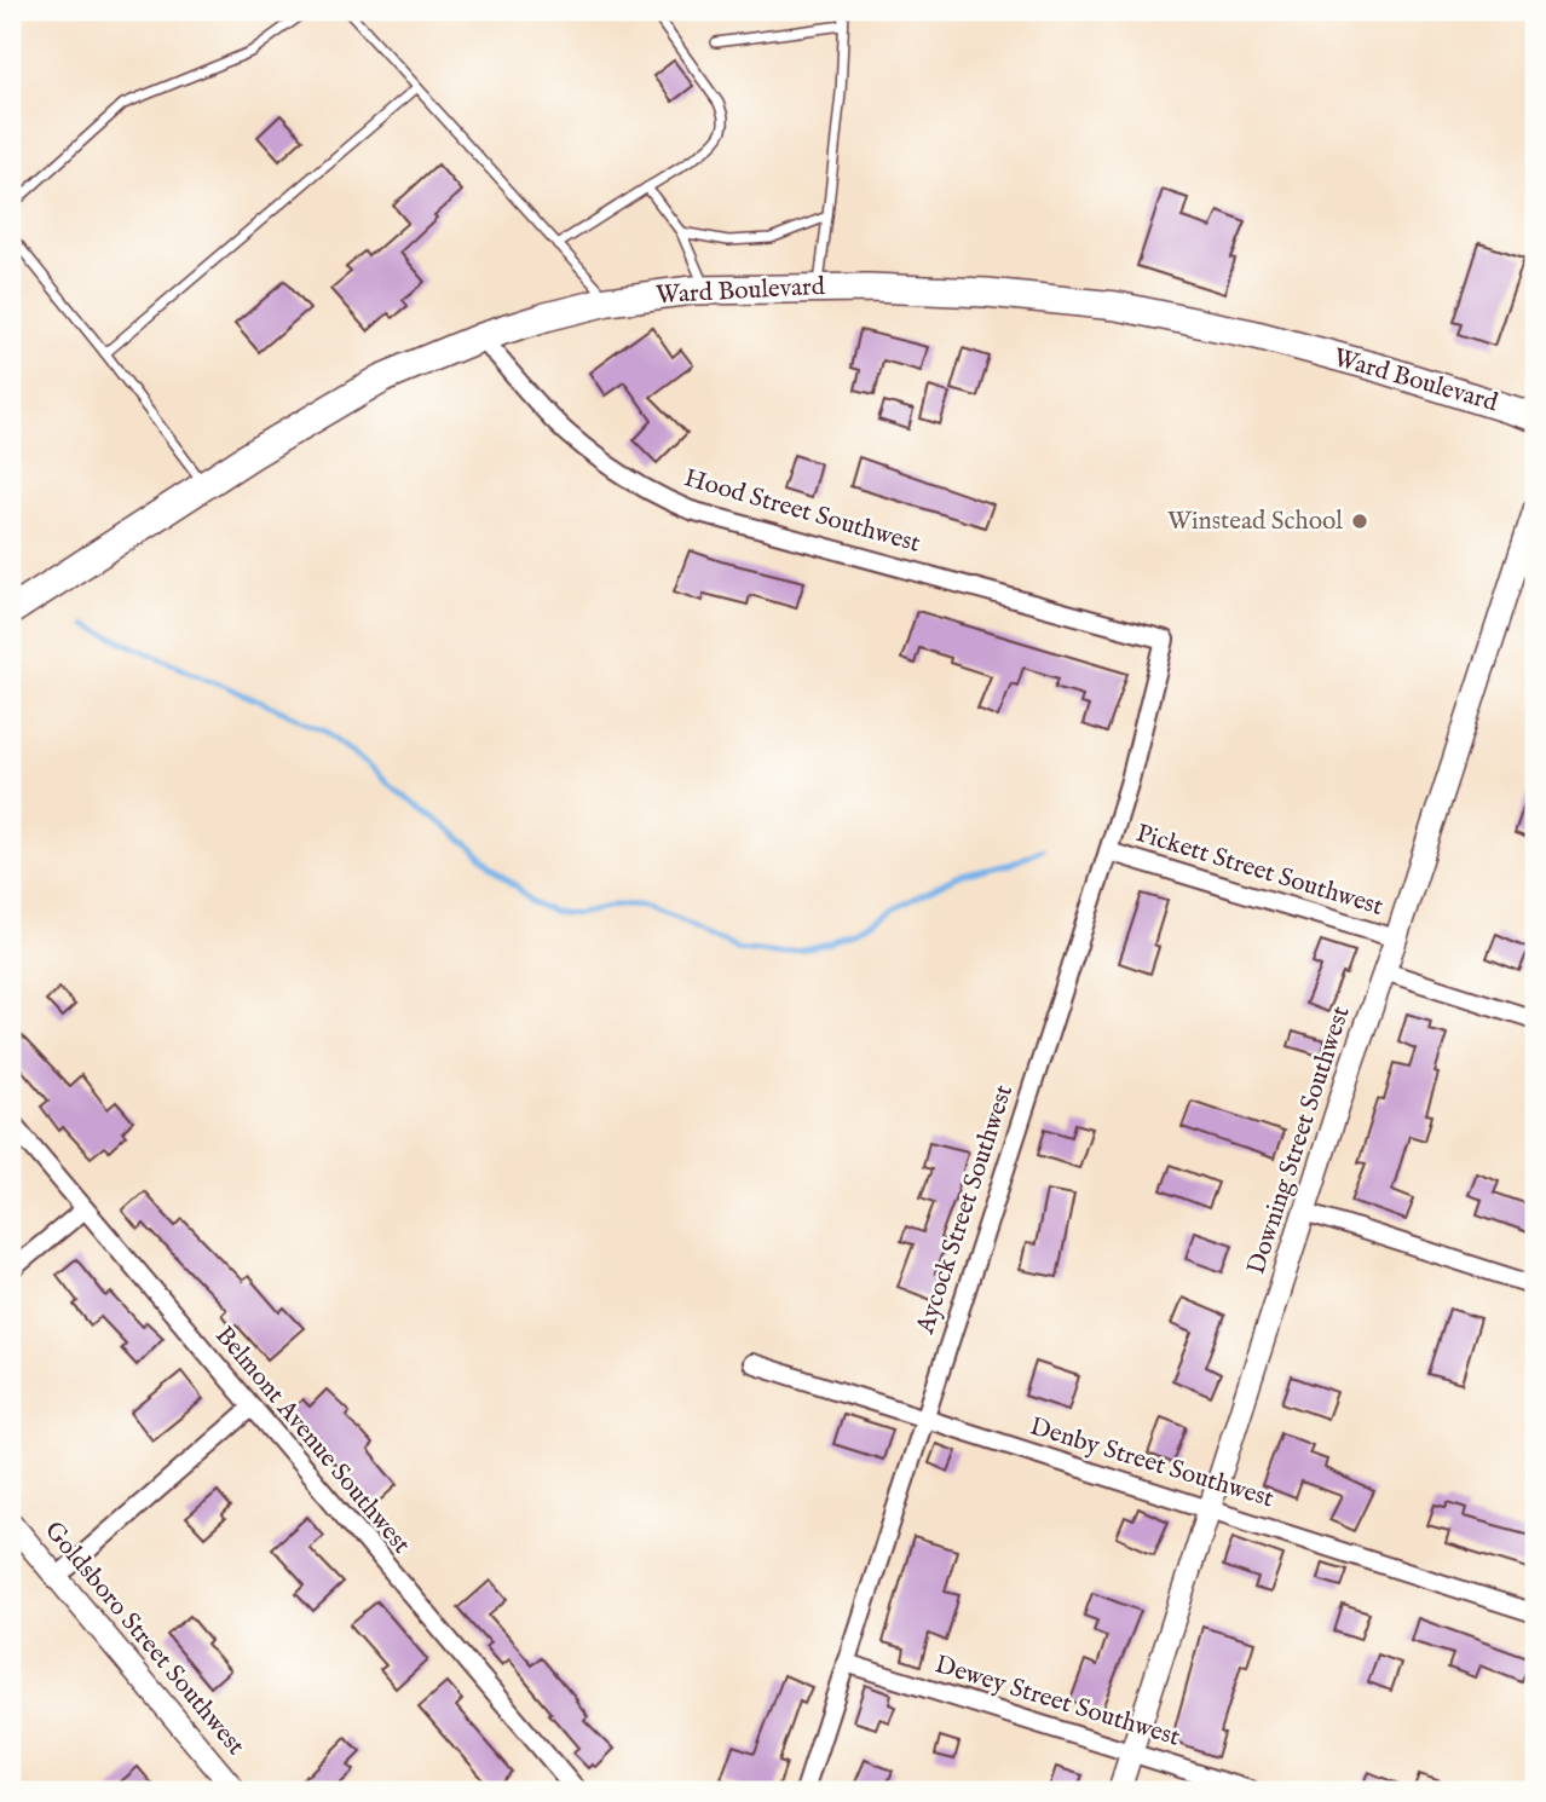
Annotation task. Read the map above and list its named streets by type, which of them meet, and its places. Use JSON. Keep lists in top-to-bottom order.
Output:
{
  "streets": {
    "main road": ["Ward Boulevard"],
    "street": [
      "Hood Street Southwest",
      "Pickett Street Southwest",
      "Downing Street Southwest",
      "Aycock Street Southwest",
      "Belmont Avenue Southwest",
      "Denby Street Southwest",
      "Goldsboro Street Southwest",
      "Dewey Street Southwest"
    ]
  },
  "crossings": [
    ["Ward Boulevard", "Hood Street Southwest"],
    ["Hood Street Southwest", "Aycock Street Southwest"],
    ["Pickett Street Southwest", "Downing Street Southwest"],
    ["Pickett Street Southwest", "Aycock Street Southwest"],
    ["Downing Street Southwest", "Denby Street Southwest"],
    ["Downing Street Southwest", "Dewey Street Southwest"],
    ["Aycock Street Southwest", "Denby Street Southwest"],
    ["Aycock Street Southwest", "Dewey Street Southwest"]
  ],
  "places": ["Winstead School"]
}
